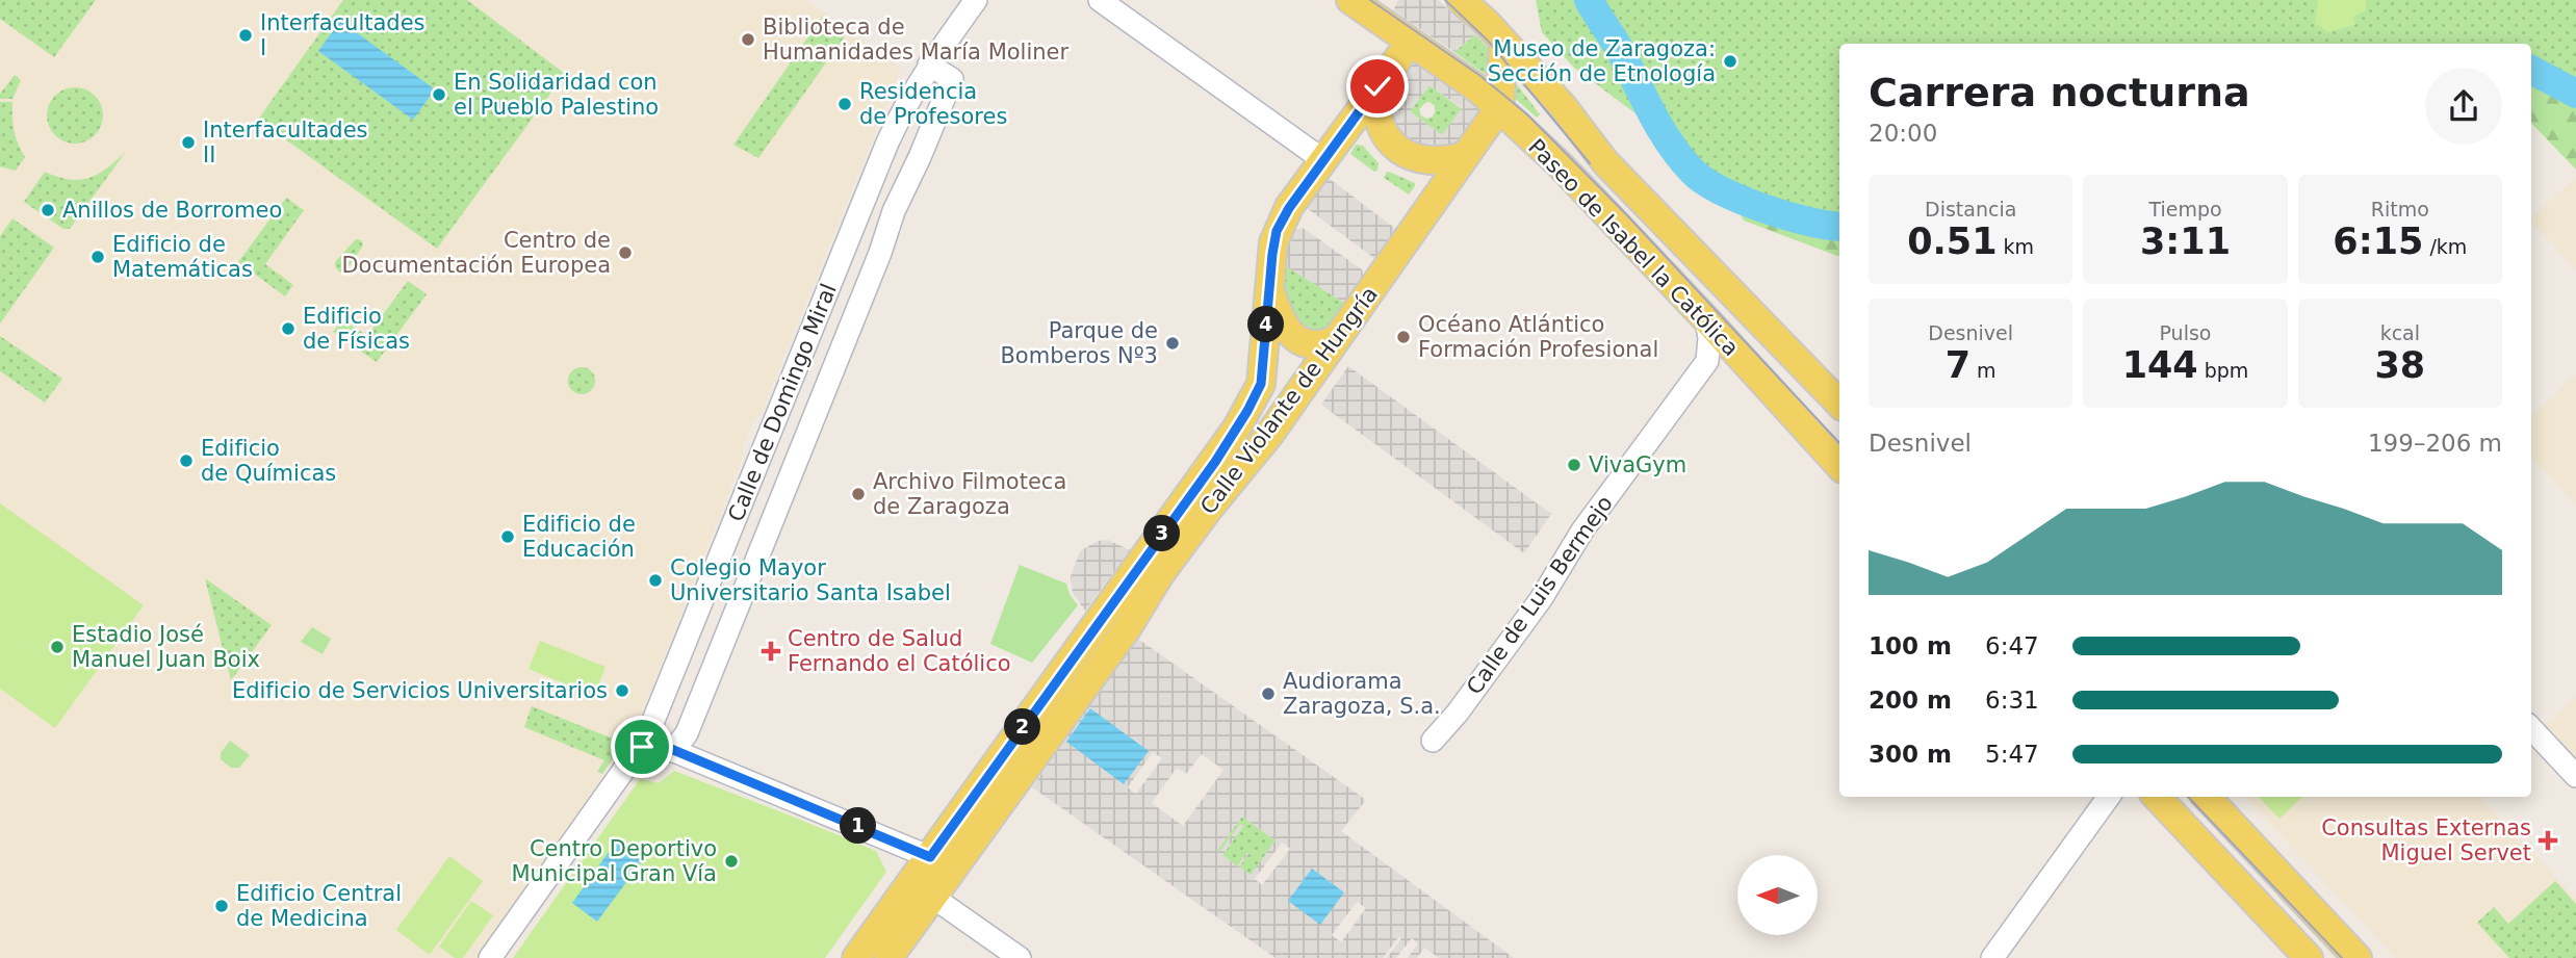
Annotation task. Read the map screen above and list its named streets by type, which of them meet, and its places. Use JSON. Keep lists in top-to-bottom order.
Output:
{
  "streets": {
    "main road": ["Paseo de Isabel la Católica", "Calle Violante de Hungría"],
    "street": ["Calle de Domingo Miral", "Calle de Luis Bermejo"]
  },
  "crossings": [
    ["Paseo de Isabel la Católica", "Calle Violante de Hungría"]
  ],
  "places": {
    "other": [
      "Interfacultades I",
      "Biblioteca de Humanidades María Moliner",
      "Museo de Zaragoza: Sección de Etnología",
      "En Solidaridad con el Pueblo Palestino",
      "Residencia de Profesores",
      "Interfacultades II",
      "Anillos de Borromeo",
      "Centro de Documentación Europea",
      "Edificio de Matemáticas",
      "Edificio de Físicas",
      "Océano Atlántico Formación Profesional",
      "Parque de Bomberos Nº3",
      "Edificio de Químicas",
      "VivaGym",
      "Archivo Filmoteca de Zaragoza",
      "Edificio de Educación",
      "Colegio Mayor Universitario Santa Isabel",
      "Estadio José Manuel Juan Boix",
      "Edificio de Servicios Universitarios",
      "Audiorama Zaragoza, S.a.",
      "Centro Deportivo Municipal Gran Vía",
      "Edificio Central de Medicina"
    ],
    "health": ["Centro de Salud Fernando el Católico", "Consultas Externas Miguel Servet"]
  },
  "north": "left",
  "page": {
    "heading": ["Carrera nocturna", "20:00"],
    "stats": [
      ["Distancia", "0.51 km"],
      ["Tiempo", "3:11"],
      ["Ritmo", "6:15 /km"],
      ["Desnivel", "7 m"],
      ["Pulso", "144 bpm"],
      ["kcal", "38"]
    ],
    "pins": [
      "4",
      "3",
      "2",
      "1"
    ],
    "chart": ["Desnivel", "199–206 m"],
    "list": [
      {
        "name": "100 m",
        "note": "6:47"
      },
      {
        "name": "200 m",
        "note": "6:31"
      },
      {
        "name": "300 m",
        "note": "5:47"
      }
    ]
  }
}
